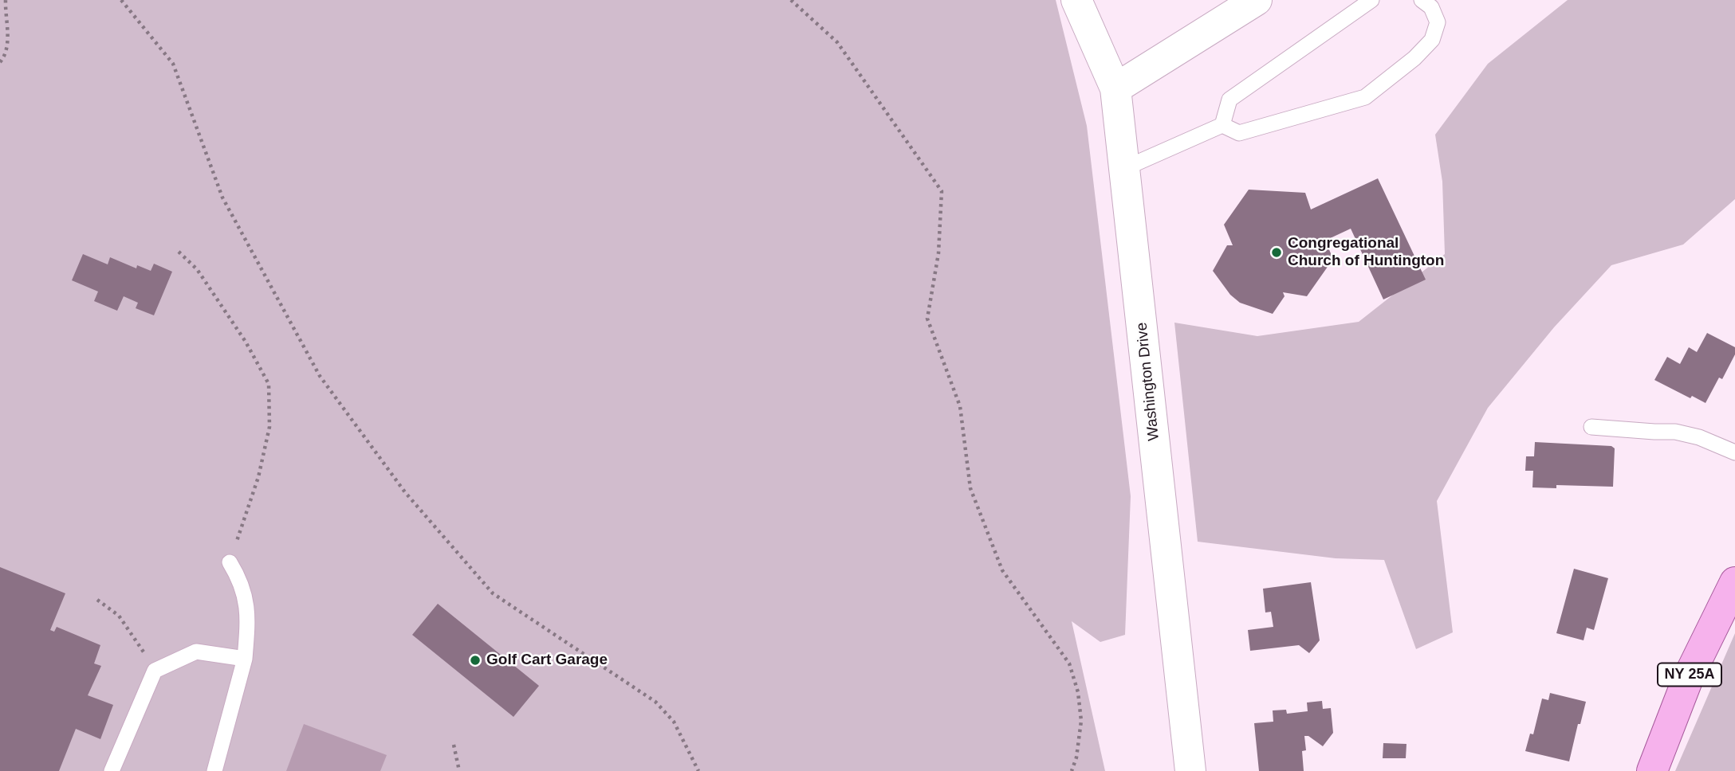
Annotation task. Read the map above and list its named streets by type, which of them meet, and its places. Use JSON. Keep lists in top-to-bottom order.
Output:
{
  "streets": {
    "main road": ["NY 25A"],
    "street": ["Washington Drive"]
  },
  "places": ["Congregational Church of Huntington", "Golf Cart Garage"]
}
